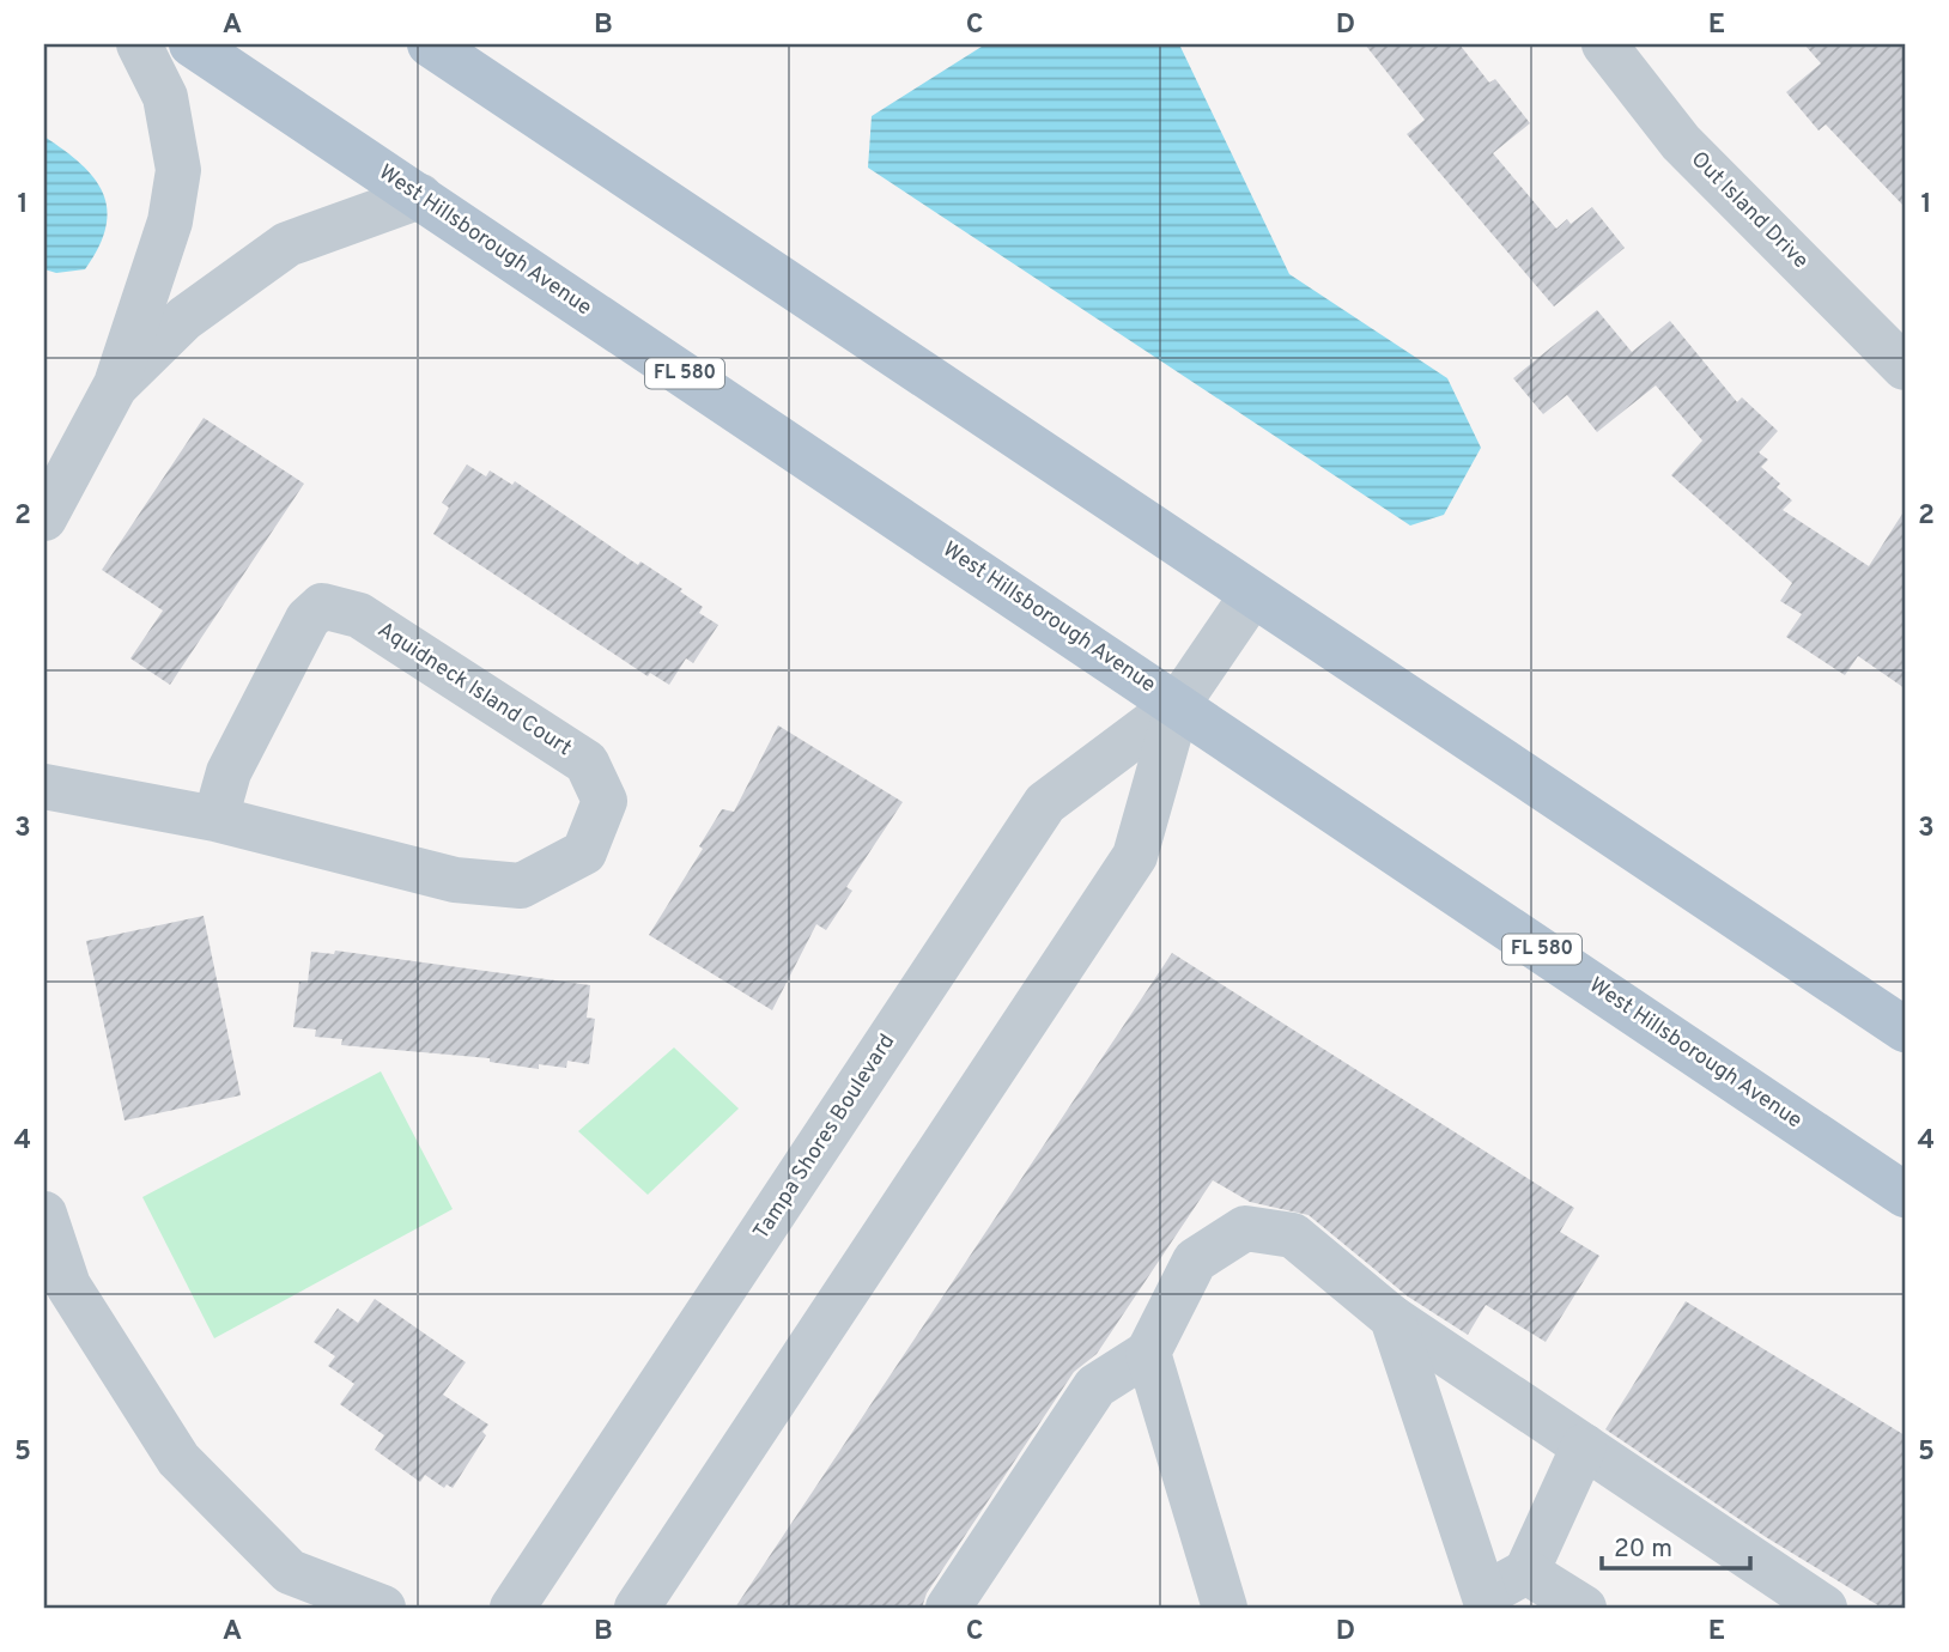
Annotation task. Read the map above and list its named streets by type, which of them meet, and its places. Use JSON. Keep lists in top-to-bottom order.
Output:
{
  "streets": {
    "main road": ["West Hillsborough Avenue", "FL 580"],
    "street": ["Out Island Drive", "Aquidneck Island Court", "Tampa Shores Boulevard"]
  },
  "crossings": [
    ["West Hillsborough Avenue", "Tampa Shores Boulevard"]
  ],
  "scale_bar": "20 m",
  "grid": {
    "columns": [
      "A",
      "B",
      "C",
      "D",
      "E"
    ],
    "rows": [
      "1",
      "2",
      "3",
      "4",
      "5"
    ]
  }
}
